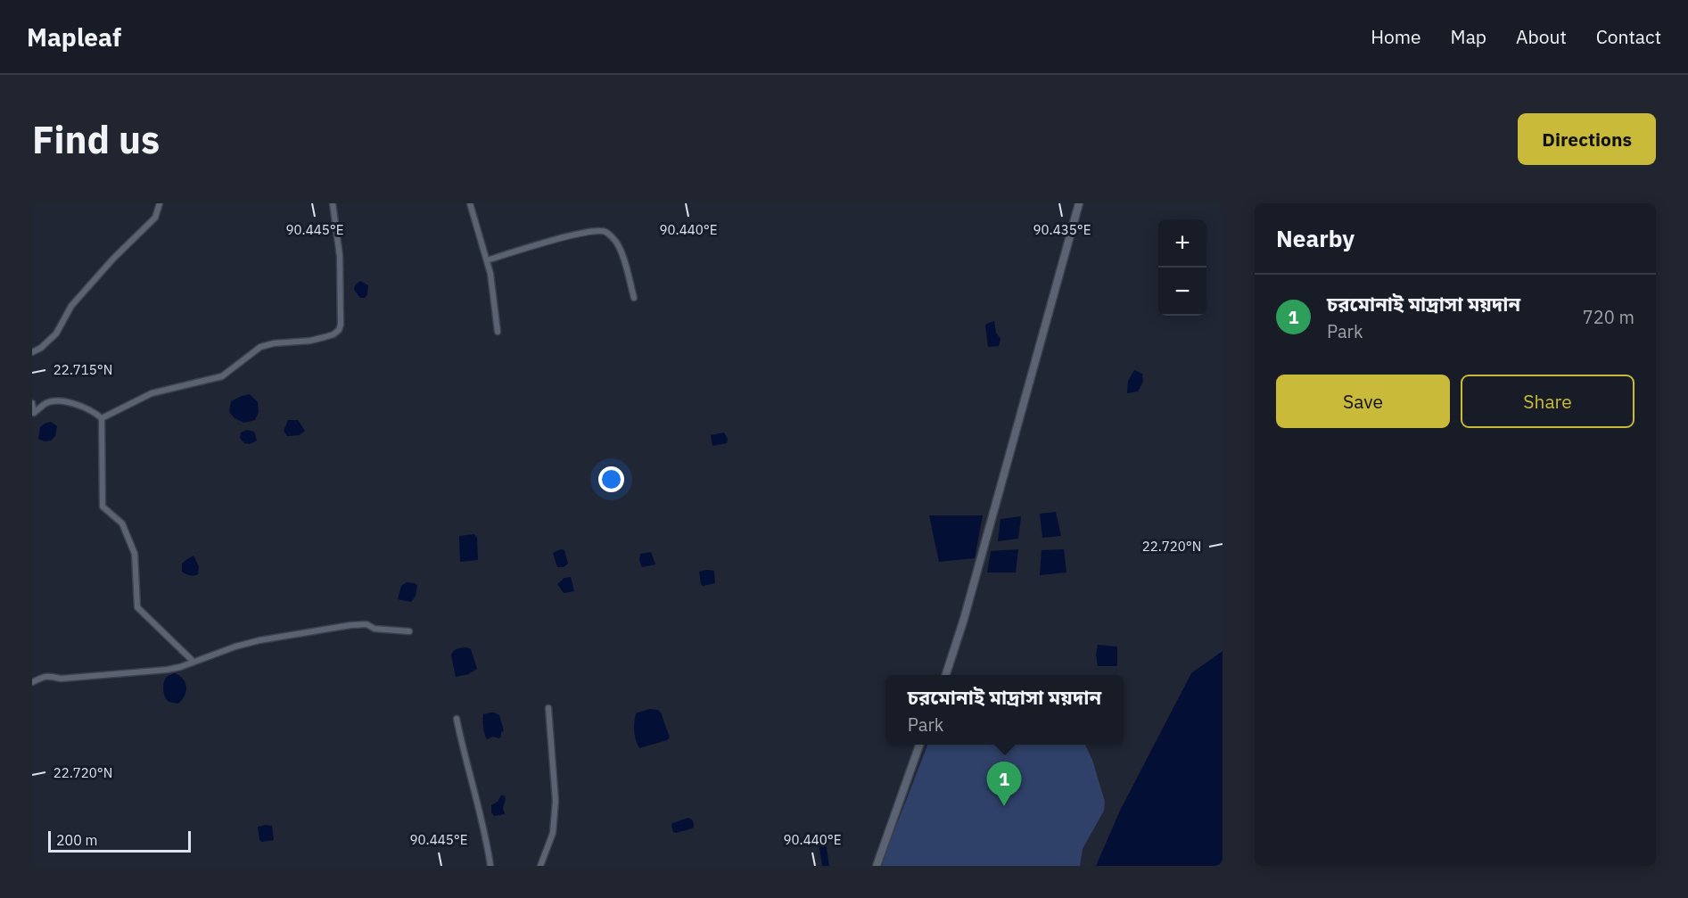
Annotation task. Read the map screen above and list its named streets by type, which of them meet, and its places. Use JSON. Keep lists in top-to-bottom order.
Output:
{
  "scale_bar": "200 m",
  "page": {
    "header": "Mapleaf",
    "nav": [
      "Home",
      "Map",
      "About",
      "Contact"
    ],
    "buttons": [
      "Directions",
      ["Save", "Share"]
    ],
    "title": "Find us",
    "heading": "Nearby",
    "map_buttons": ["+", "−"],
    "list": [
      {
        "mark": "1",
        "name": "চরমোনাই মাদ্রাসা ময়দান",
        "note": "Park",
        "value": "720 m"
      }
    ],
    "popup": ["চরমোনাই মাদ্রাসা ময়দান", "Park"],
    "pins": "1",
    "scale": "200 m"
  },
  "coordinates": [
    "90.445°E",
    "90.440°E",
    "90.435°E",
    "22.715°N",
    "22.720°N"
  ]
}
